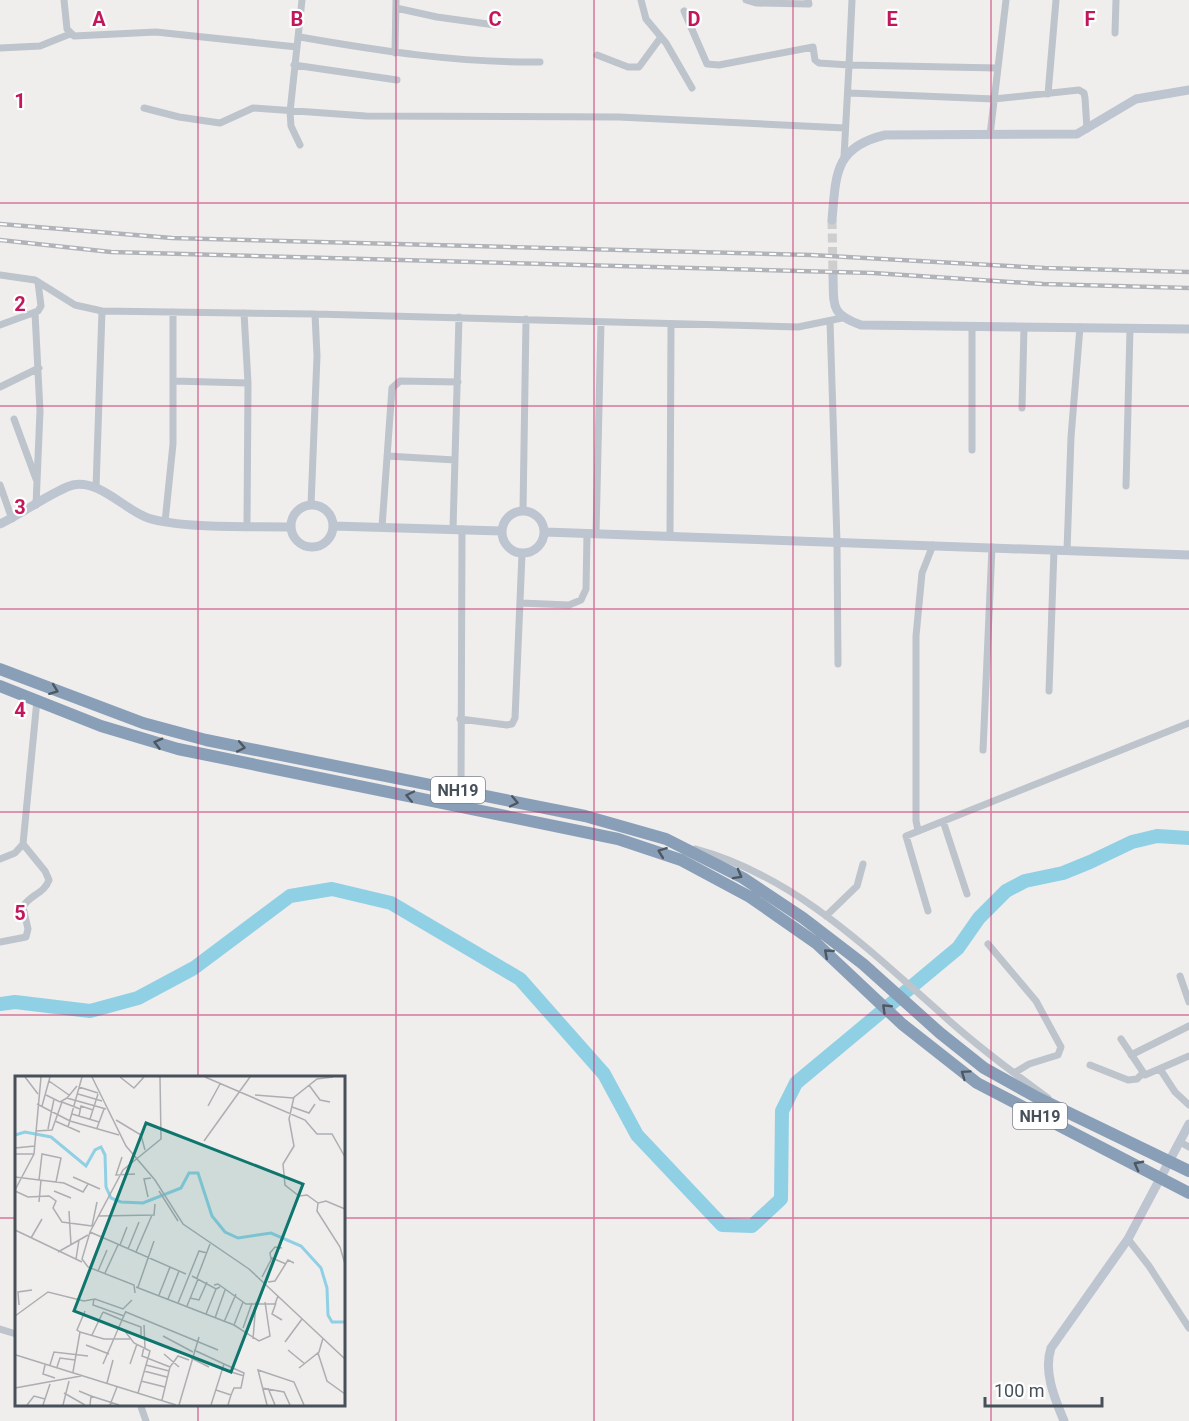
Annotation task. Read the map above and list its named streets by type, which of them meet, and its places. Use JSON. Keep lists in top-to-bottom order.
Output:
{
  "streets": {
    "highway": ["NH19"]
  },
  "scale_bar": "100 m",
  "grid": {
    "columns": [
      "A",
      "B",
      "C",
      "D",
      "E",
      "F"
    ],
    "rows": [
      "1",
      "2",
      "3",
      "4",
      "5"
    ]
  }
}
